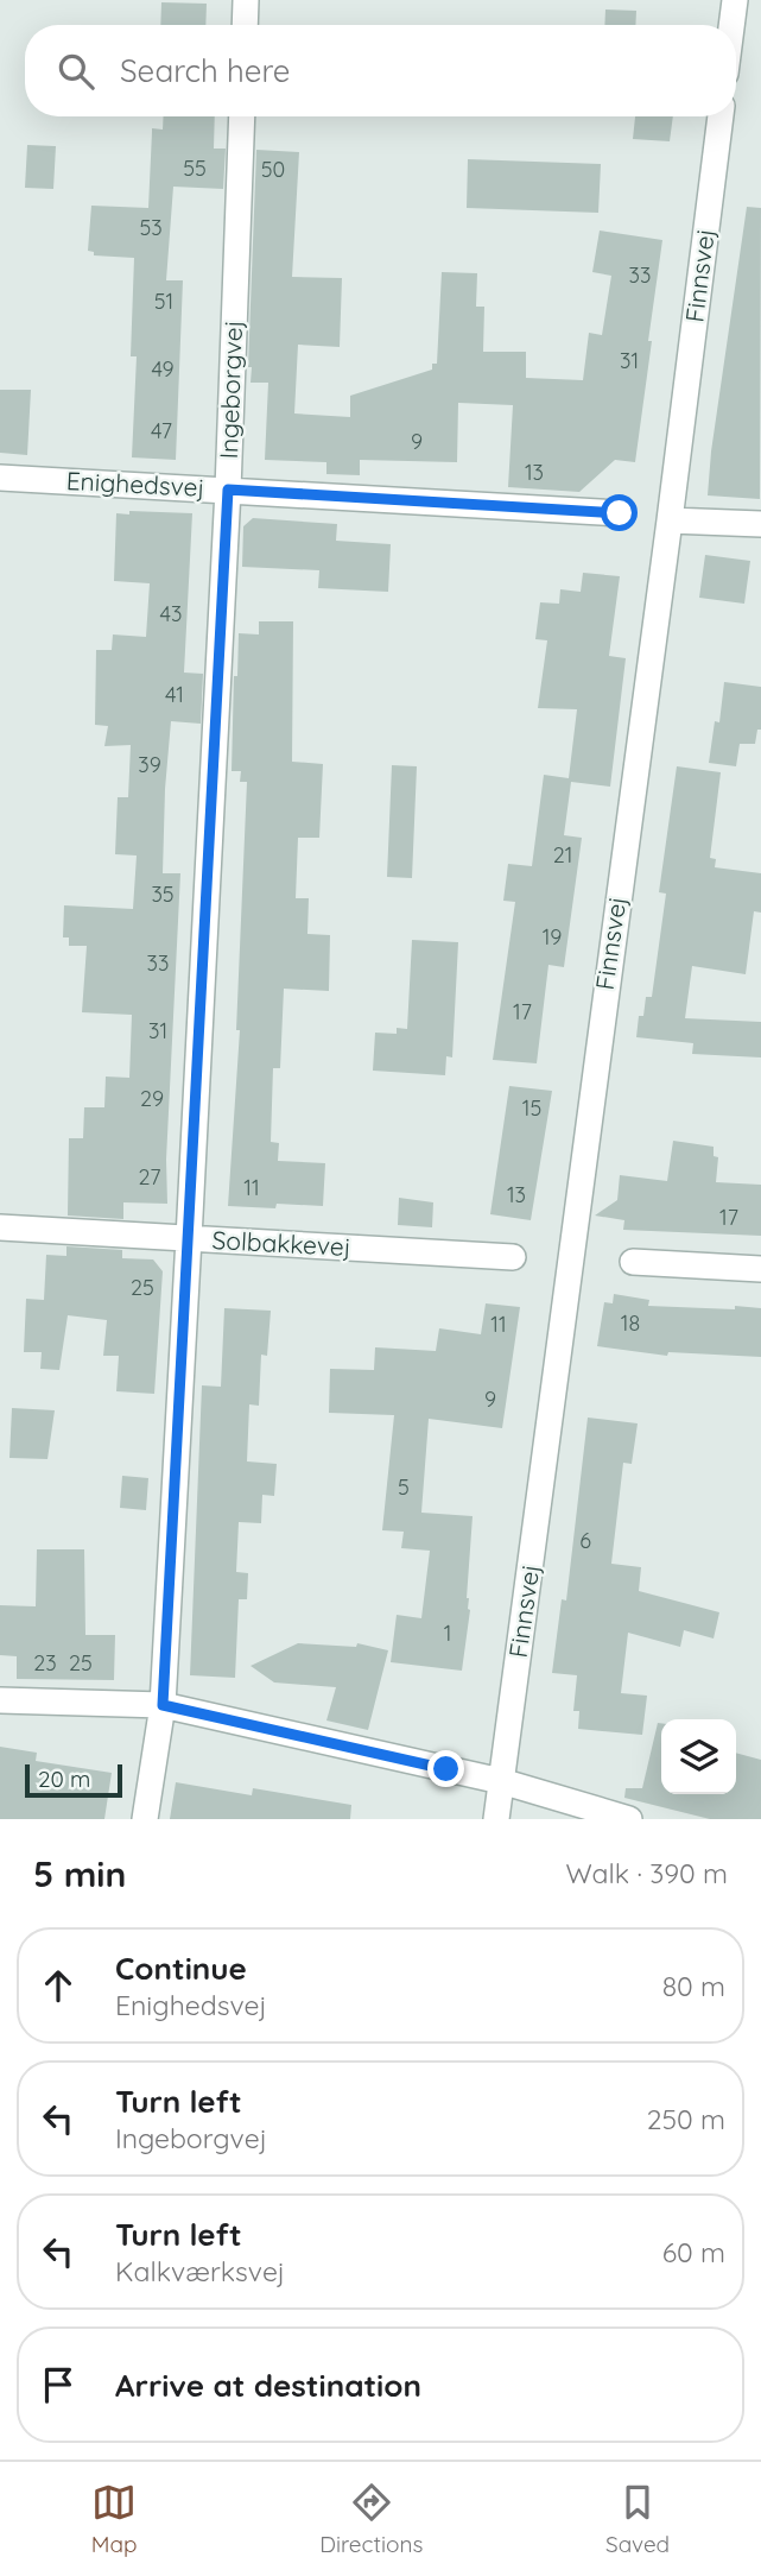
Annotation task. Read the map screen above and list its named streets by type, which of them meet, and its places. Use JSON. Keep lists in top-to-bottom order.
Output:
{
  "streets": {
    "street": [
      "Finnsvej",
      "Ingeborgvej",
      "Enighedsvej",
      "Solbakkevej"
    ]
  },
  "crossings": [
    ["Ingeborgvej", "Enighedsvej"],
    ["Ingeborgvej", "Solbakkevej"]
  ],
  "house_numbers": [
    "55",
    "50",
    "53",
    "33",
    "51",
    "31",
    "49",
    "47",
    "9",
    "13",
    "43",
    "41",
    "39",
    "21",
    "35",
    "19",
    "33",
    "17",
    "31",
    "29",
    "15",
    "27",
    "11",
    "13",
    "17",
    "25",
    "18",
    "11",
    "9",
    "5",
    "6",
    "1",
    "23",
    "25"
  ],
  "scale_bar": "20 m",
  "page": {
    "search": "Search here",
    "scale": "20 m",
    "heading": ["5 min", "Walk · 390 m"],
    "list": [
      ["Continue", "Enighedsvej", "80 m"],
      ["Turn left", "Ingeborgvej", "250 m"],
      ["Turn left", "Kalkværksvej", "60 m"],
      "Arrive at destination"
    ],
    "nav": ["Map", "Directions", "Saved"]
  }
}
